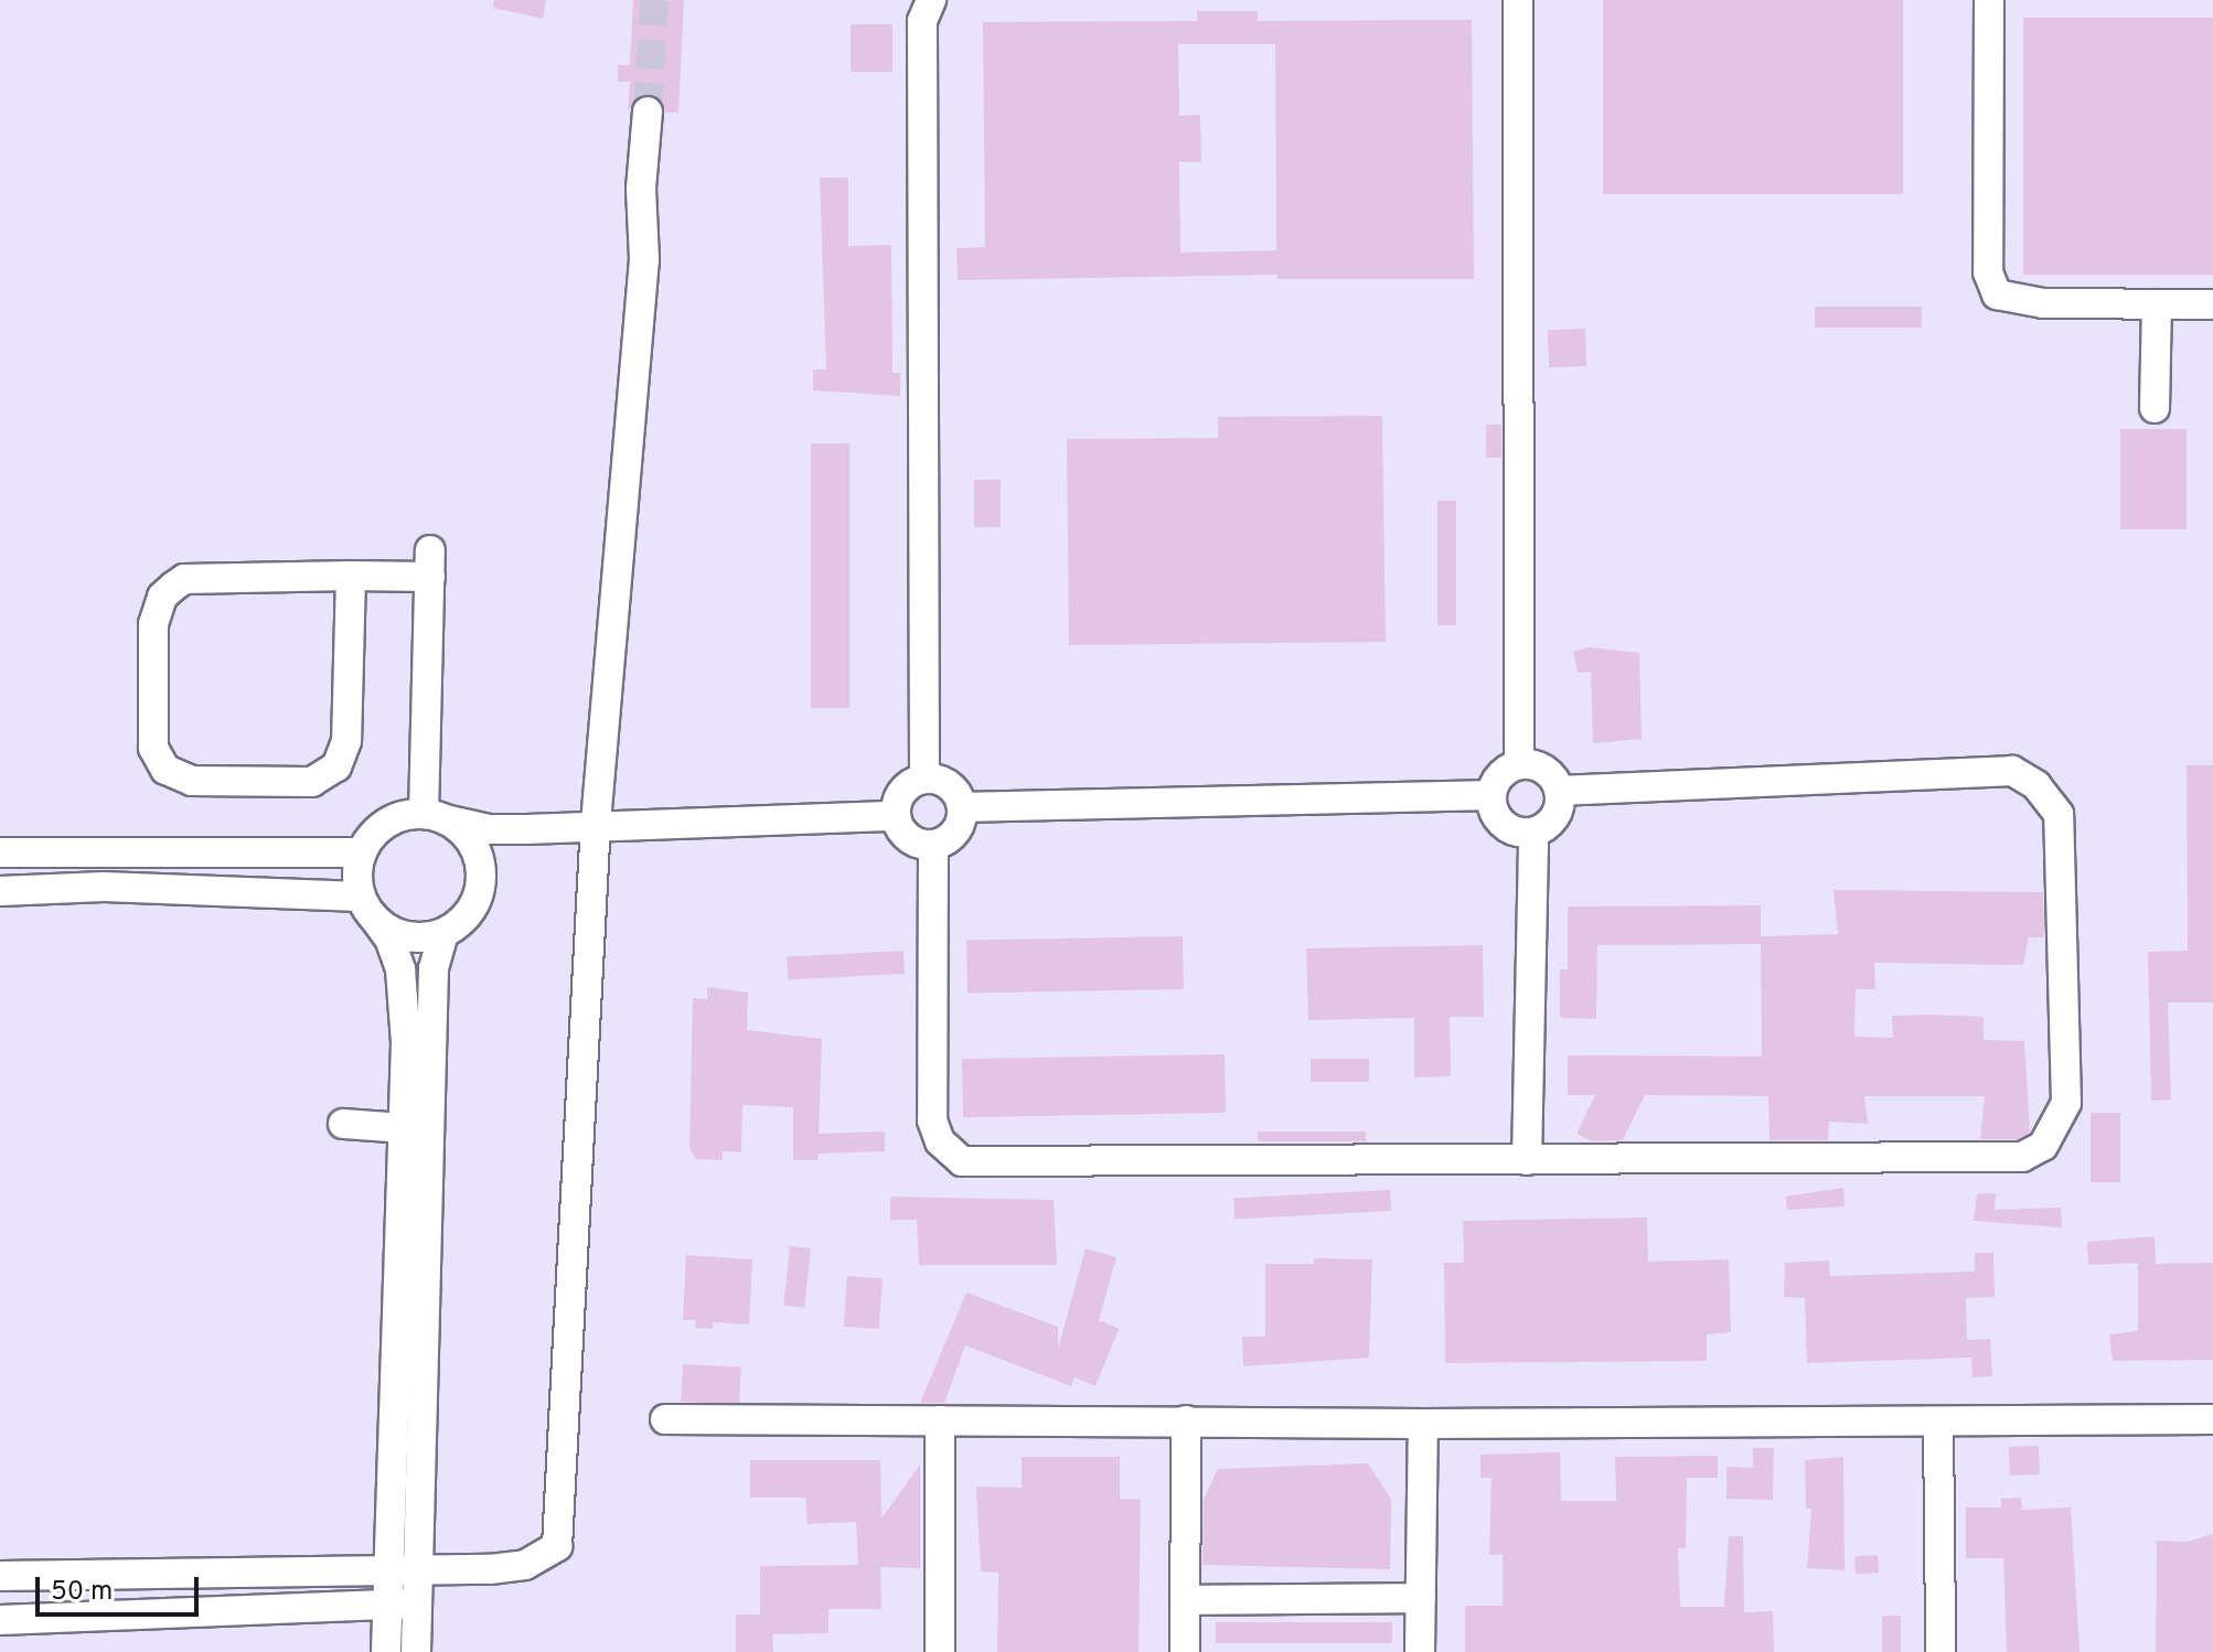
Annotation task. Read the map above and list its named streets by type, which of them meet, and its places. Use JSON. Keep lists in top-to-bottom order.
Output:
{
  "scale_bar": "50 m"
}
